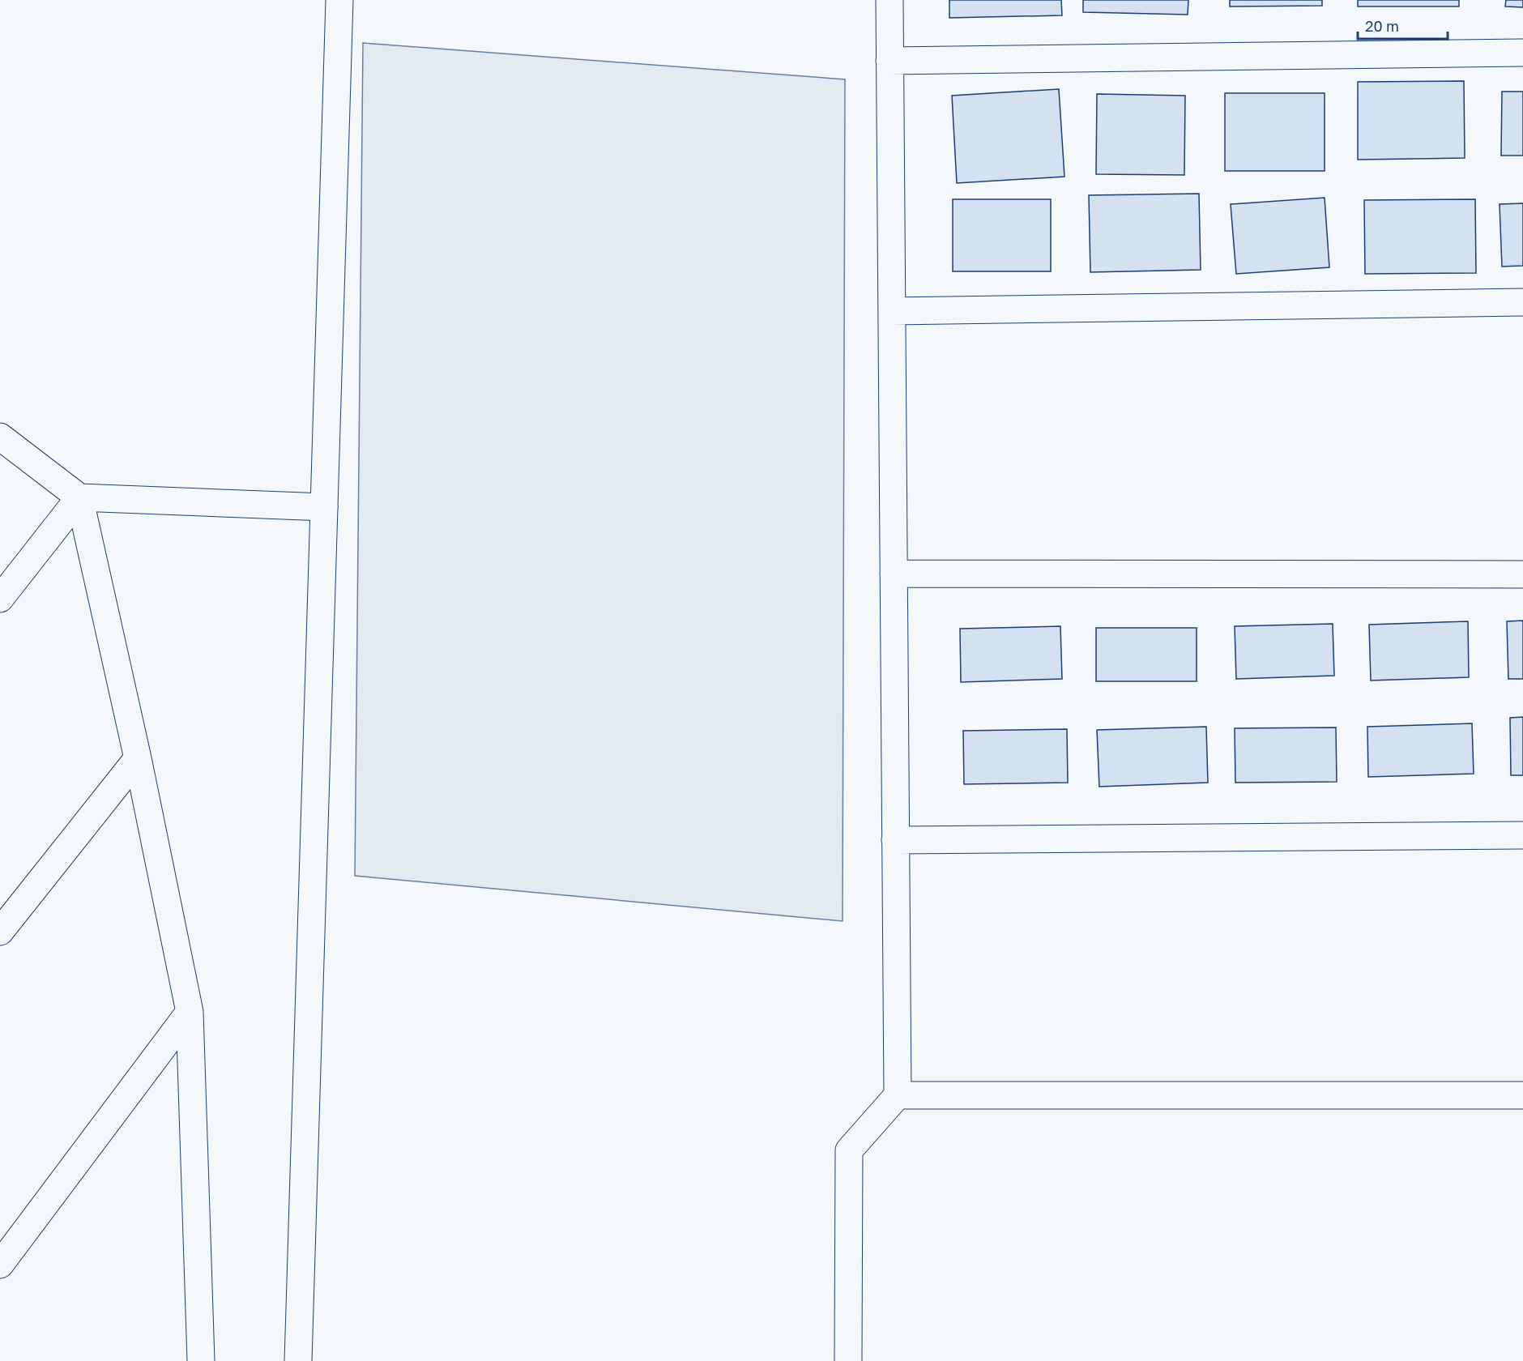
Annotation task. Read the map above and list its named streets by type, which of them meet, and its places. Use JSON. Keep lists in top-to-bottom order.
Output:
{
  "scale_bar": "20 m"
}
